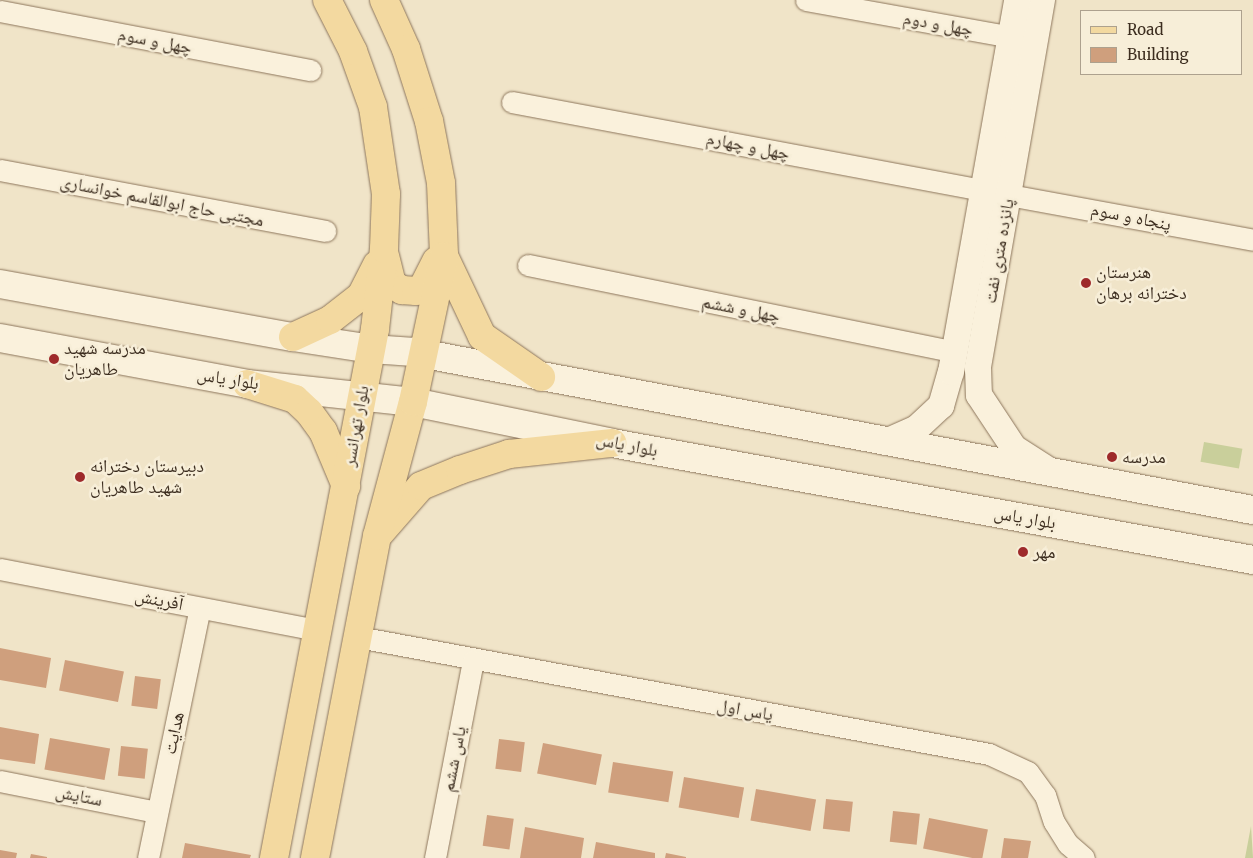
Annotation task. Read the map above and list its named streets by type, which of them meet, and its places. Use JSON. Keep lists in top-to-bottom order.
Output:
{
  "streets": {
    "main road": ["بلوار یاس", "بلوار تهرانسر"],
    "street": [
      "چهل و دوم",
      "چهل و سوم",
      "چهل و چهارم",
      "مجتبی حاج ابوالقاسم خوانساری",
      "پنجاه و سوم",
      "پانزده متری نفت",
      "چهل و ششم",
      "آفرینش",
      "یاس اول",
      "هدایت",
      "یاس ششم",
      "ستایش"
    ]
  },
  "crossings": [
    ["چهل و دوم", "پانزده متری نفت"],
    ["چهل و چهارم", "پانزده متری نفت"],
    ["پنجاه و سوم", "پانزده متری نفت"],
    ["پانزده متری نفت", "چهل و ششم"],
    ["بلوار یاس", "بلوار تهرانسر"],
    ["بلوار تهرانسر", "آفرینش"],
    ["آفرینش", "هدایت"],
    ["یاس اول", "یاس ششم"],
    ["هدایت", "ستایش"]
  ],
  "places": [
    "هنرستان دخترانه برهان",
    "مدرسه شهید طاهریان",
    "مدرسه",
    "دبیرستان دخترانه شهید طاهریان",
    "مهر"
  ],
  "legend": ["Road", "Building"]
}
